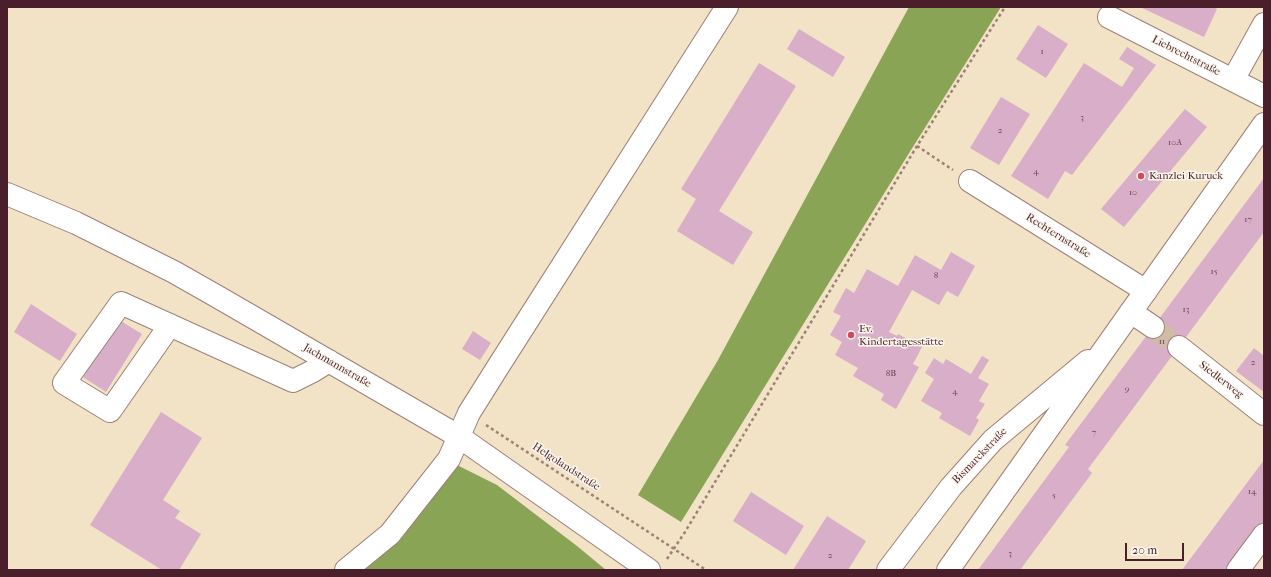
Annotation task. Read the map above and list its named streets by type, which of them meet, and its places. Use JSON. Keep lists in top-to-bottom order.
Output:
{
  "streets": {
    "street": [
      "Liebrechtstraße",
      "Rechternstraße",
      "Jachmannstraße",
      "Siedlerweg",
      "Bismarckstraße"
    ],
    "path": ["Helgolandstraße"]
  },
  "crossings": [
    ["Rechternstraße", "Bismarckstraße"]
  ],
  "places": ["Kanzlei Kuruck", "Ev. Kindertagesstätte"],
  "house_numbers": [
    "1",
    "3",
    "2",
    "10A",
    "4",
    "10",
    "17",
    "15",
    "8",
    "13",
    "11",
    "2",
    "8B",
    "9",
    "4",
    "7",
    "14",
    "5",
    "3",
    "2"
  ],
  "scale_bar": "20 m"
}
